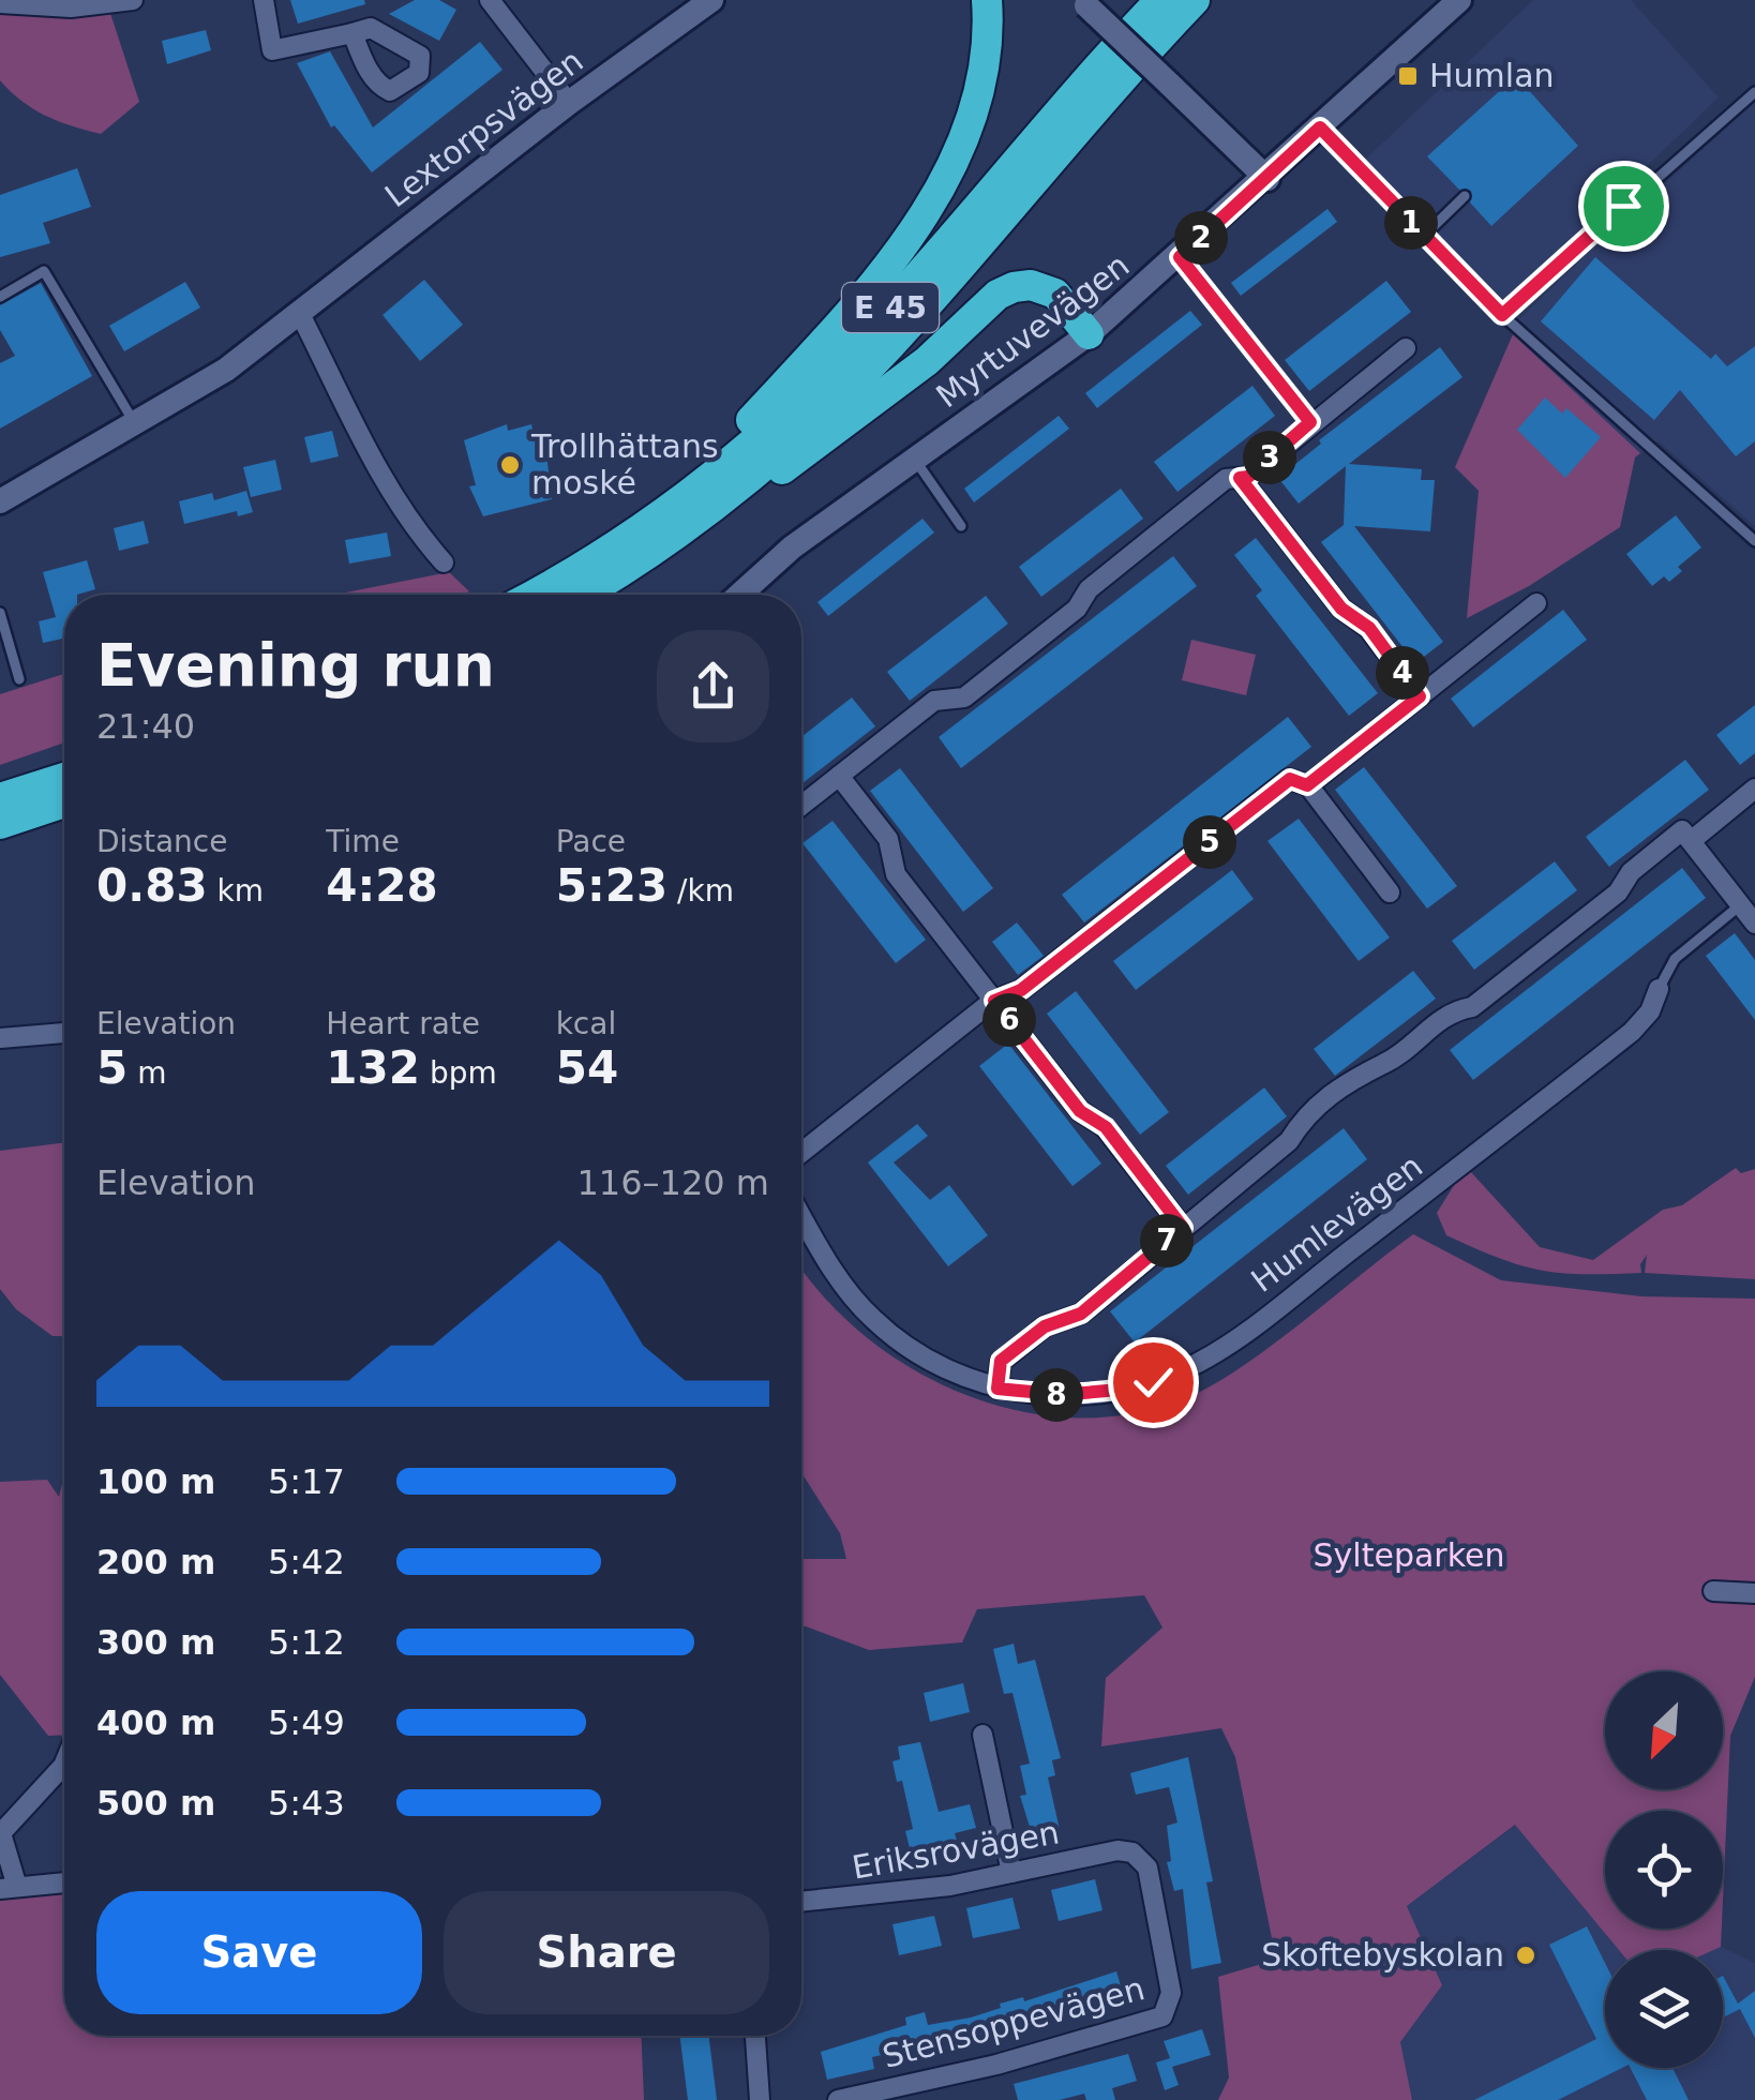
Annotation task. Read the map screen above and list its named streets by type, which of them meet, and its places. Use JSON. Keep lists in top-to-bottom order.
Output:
{
  "streets": {
    "highway": ["E 45"],
    "street": [
      "Lextorpsvägen",
      "Myrtuvevägen",
      "Humlevägen",
      "Eriksrovägen",
      "Stensoppevägen"
    ]
  },
  "crossings": [
    ["Eriksrovägen", "Stensoppevägen"]
  ],
  "parks": ["Sylteparken"],
  "places": {
    "transit": ["Humlan"],
    "other": ["Trollhättans moské", "Skoftebyskolan"]
  },
  "north": "bottom left",
  "page": {
    "pins": [
      "1",
      "2",
      "3",
      "4",
      "5",
      "6",
      "7",
      "8"
    ],
    "heading": ["Evening run", "21:40"],
    "stats": [
      ["Distance", "0.83 km"],
      ["Time", "4:28"],
      ["Pace", "5:23 /km"],
      ["Elevation", "5 m"],
      ["Heart rate", "132 bpm"],
      ["kcal", "54"]
    ],
    "chart": ["Elevation", "116–120 m"],
    "list": [
      {
        "name": "100 m",
        "note": "5:17"
      },
      {
        "name": "200 m",
        "note": "5:42"
      },
      {
        "name": "300 m",
        "note": "5:12"
      },
      {
        "name": "400 m",
        "note": "5:49"
      },
      {
        "name": "500 m",
        "note": "5:43"
      }
    ],
    "buttons": ["Save", "Share"]
  }
}
